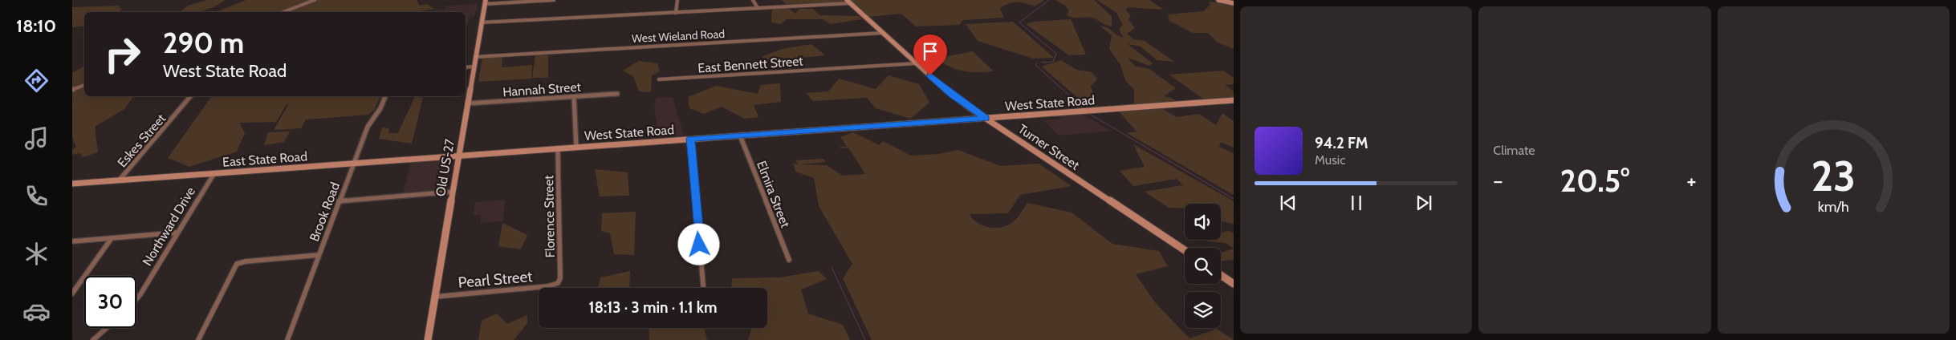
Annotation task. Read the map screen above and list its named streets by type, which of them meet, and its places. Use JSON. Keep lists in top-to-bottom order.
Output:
{
  "streets": {
    "street": [
      "West Wieland Road",
      "East Bennett Street",
      "Hannah Street",
      "West State Road",
      "Eskes Street",
      "Turner Street",
      "East State Road",
      "Old US-27",
      "Elmira Street",
      "Brook Road",
      "Florence Street",
      "Northward Drive",
      "Pearl Street"
    ]
  },
  "crossings": [
    ["West Wieland Road", "Turner Street"],
    ["West Wieland Road", "Old US-27"],
    ["East Bennett Street", "Turner Street"],
    ["Hannah Street", "Old US-27"],
    ["West State Road", "Turner Street"],
    ["West State Road", "East State Road"],
    ["West State Road", "Old US-27"],
    ["West State Road", "Elmira Street"],
    ["West State Road", "Florence Street"],
    ["Eskes Street", "East State Road"],
    ["East State Road", "Old US-27"],
    ["East State Road", "Brook Road"],
    ["East State Road", "Northward Drive"],
    ["Old US-27", "Pearl Street"],
    ["Florence Street", "Pearl Street"]
  ],
  "page": {
    "tabs": "18:10",
    "tile": "Climate",
    "turn": ["290 m", "West State Road"],
    "song": ["94.2 FM", "Music"],
    "heat": ["−", "20.5°", "+"],
    "limit": "30",
    "trip": "18:13 · 3 min · 1.1 km",
    "gauge": ["23", "km/h"]
  }
}
